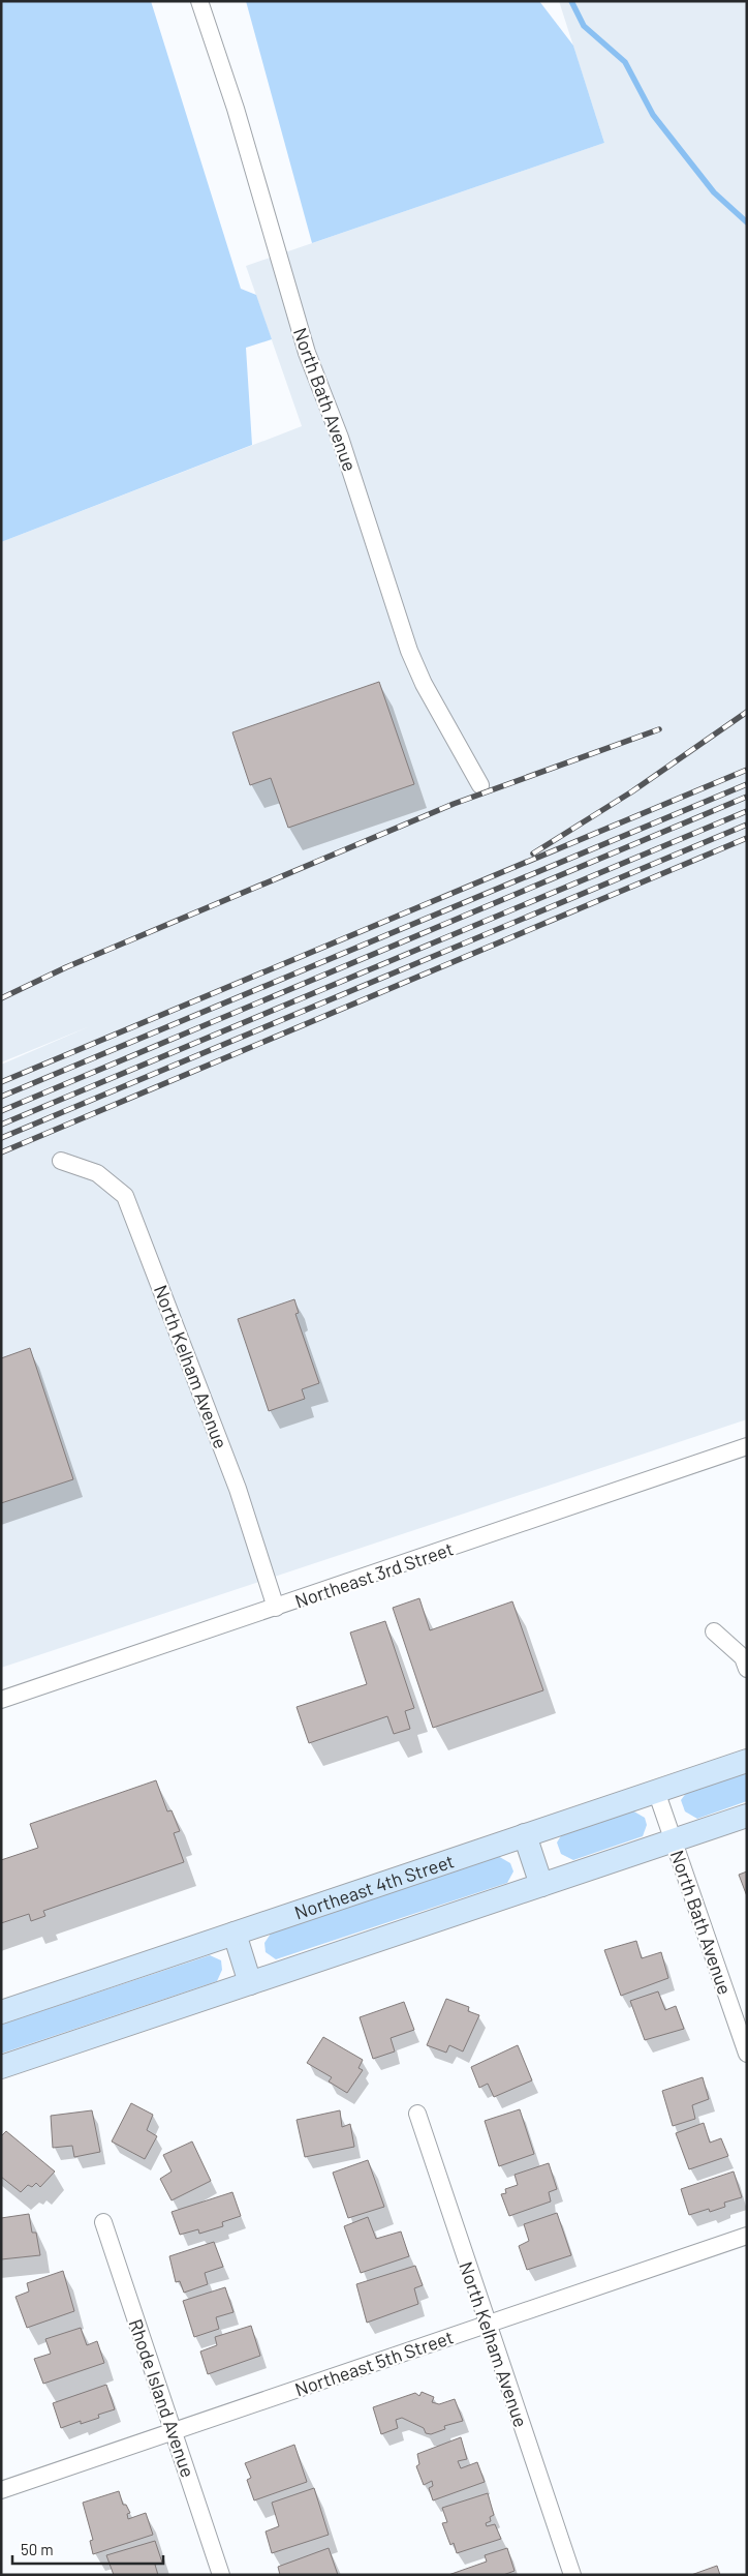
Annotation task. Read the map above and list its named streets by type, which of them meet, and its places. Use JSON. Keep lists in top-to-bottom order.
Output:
{
  "streets": {
    "main road": ["Northeast 4th Street"],
    "street": [
      "North Bath Avenue",
      "North Kelham Avenue",
      "Northeast 3rd Street",
      "Northeast 5th Street",
      "Rhode Island Avenue"
    ]
  },
  "crossings": [
    ["North Bath Avenue", "Northeast 4th Street"],
    ["North Kelham Avenue", "Northeast 3rd Street"],
    ["North Kelham Avenue", "Northeast 5th Street"],
    ["Northeast 5th Street", "Rhode Island Avenue"]
  ],
  "scale_bar": "50 m"
}
